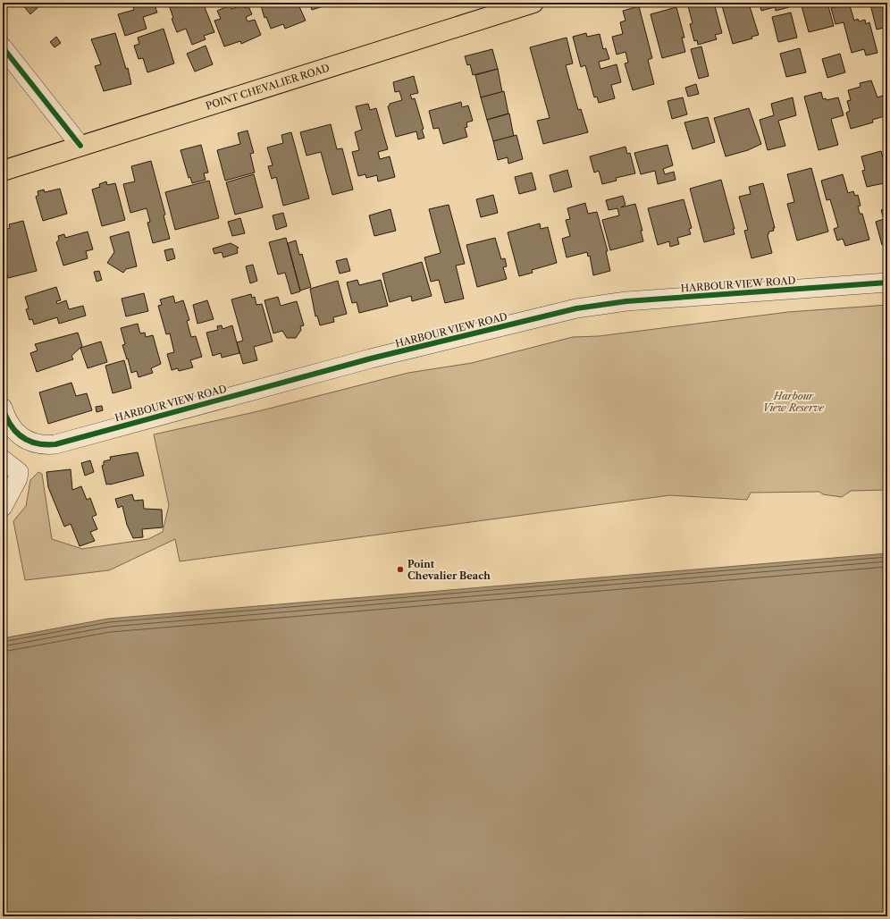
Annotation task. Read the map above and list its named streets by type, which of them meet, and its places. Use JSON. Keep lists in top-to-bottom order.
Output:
{
  "streets": {
    "main road": ["POINT CHEVALIER ROAD"],
    "street": ["HARBOUR VIEW ROAD"]
  },
  "parks": ["Harbour View Reserve"],
  "places": ["Point Chevalier Beach"]
}
